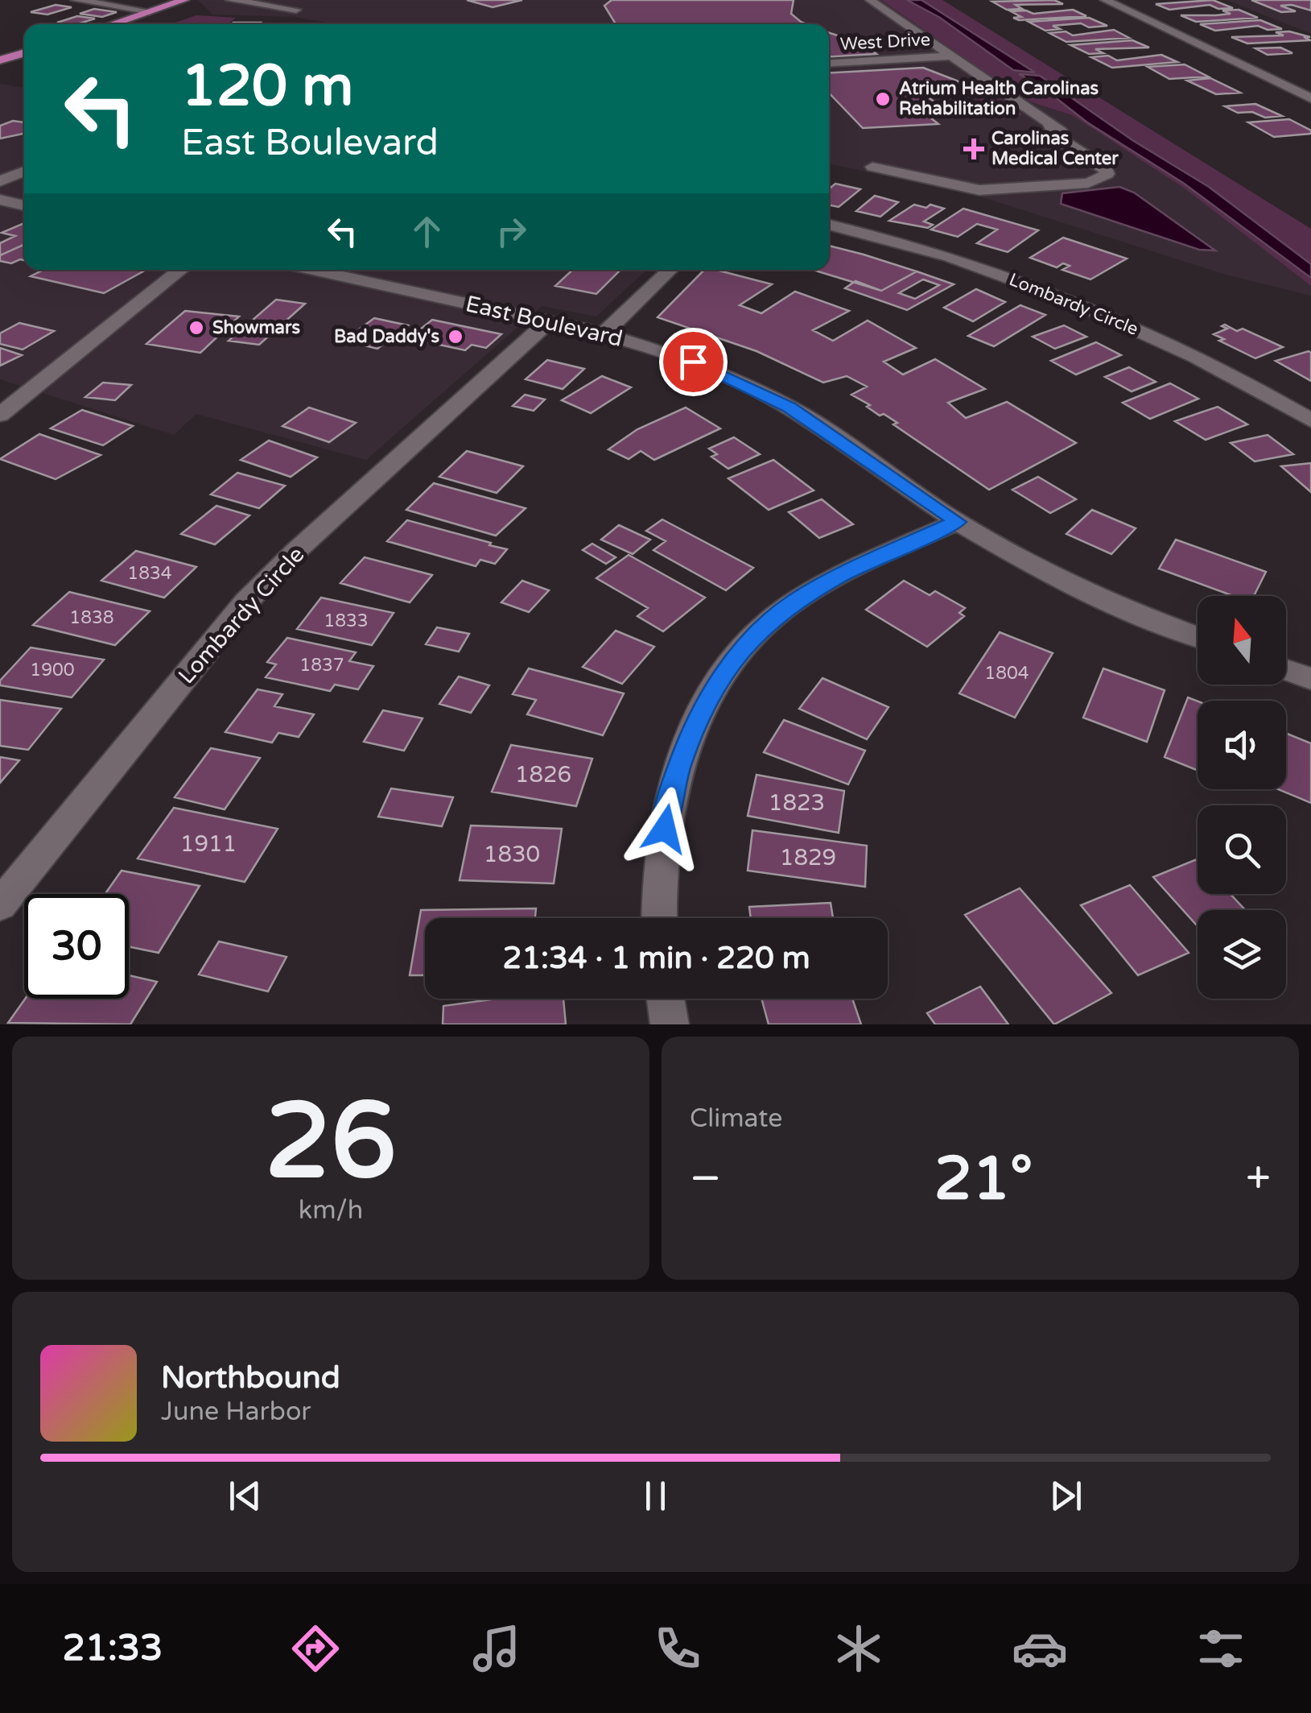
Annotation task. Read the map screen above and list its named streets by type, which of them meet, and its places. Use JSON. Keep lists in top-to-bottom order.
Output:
{
  "streets": {
    "street": ["West Drive", "Lombardy Circle", "East Boulevard"]
  },
  "crossings": [
    ["Lombardy Circle", "East Boulevard"]
  ],
  "places": {
    "other": ["Atrium Health Carolinas Rehabilitation", "Showmars", "Bad Daddy's"],
    "health": ["Carolinas Medical Center"]
  },
  "house_numbers": [
    "1834",
    "1838",
    "1833",
    "1837",
    "1900",
    "1804",
    "1826",
    "1823",
    "1911",
    "1830",
    "1829"
  ],
  "north": "top",
  "page": {
    "turn": ["120 m", "East Boulevard"],
    "limit": "30",
    "trip": "21:34 · 1 min · 220 m",
    "tile": [
      ["26", "km/h"],
      "Climate"
    ],
    "heat": ["−", "21°", "+"],
    "song": ["Northbound", "June Harbor"],
    "tabs": "21:33"
  }
}
